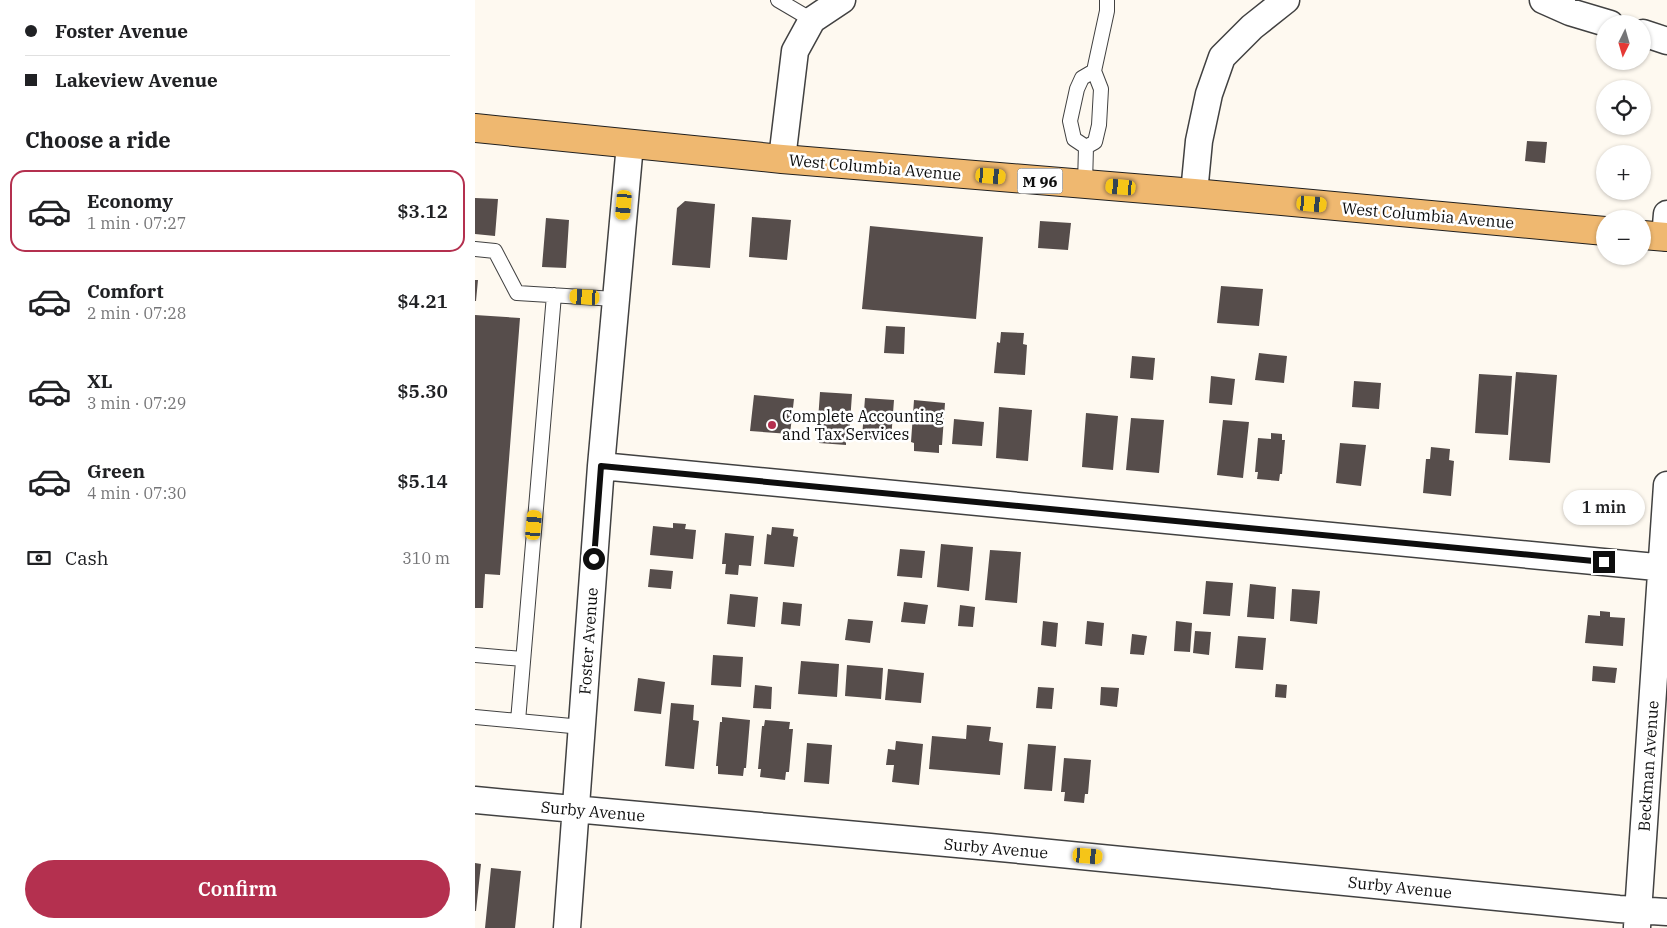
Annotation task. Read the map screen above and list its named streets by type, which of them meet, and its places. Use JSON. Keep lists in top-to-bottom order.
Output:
{
  "streets": {
    "main road": ["West Columbia Avenue", "M 96"],
    "street": ["Foster Avenue", "Beckman Avenue", "Surby Avenue"]
  },
  "crossings": [
    ["West Columbia Avenue", "Foster Avenue"],
    ["Foster Avenue", "Surby Avenue"],
    ["Beckman Avenue", "Surby Avenue"]
  ],
  "places": ["Complete Accounting and Tax Services"],
  "north": "bottom",
  "page": {
    "banner": ["Foster Avenue", "Lakeview Avenue"],
    "map_buttons": ["+", "−"],
    "heading": "Choose a ride",
    "list": [
      {
        "name": "Economy",
        "note": "1 min · 07:27",
        "value": "$3.12"
      },
      {
        "name": "Comfort",
        "note": "2 min · 07:28",
        "value": "$4.21"
      },
      {
        "name": "XL",
        "note": "3 min · 07:29",
        "value": "$5.30"
      },
      {
        "name": "Green",
        "note": "4 min · 07:30",
        "value": "$5.14"
      }
    ],
    "bubble": "1 min",
    "pay": ["Cash", "310 m"],
    "buttons": "Confirm"
  }
}
